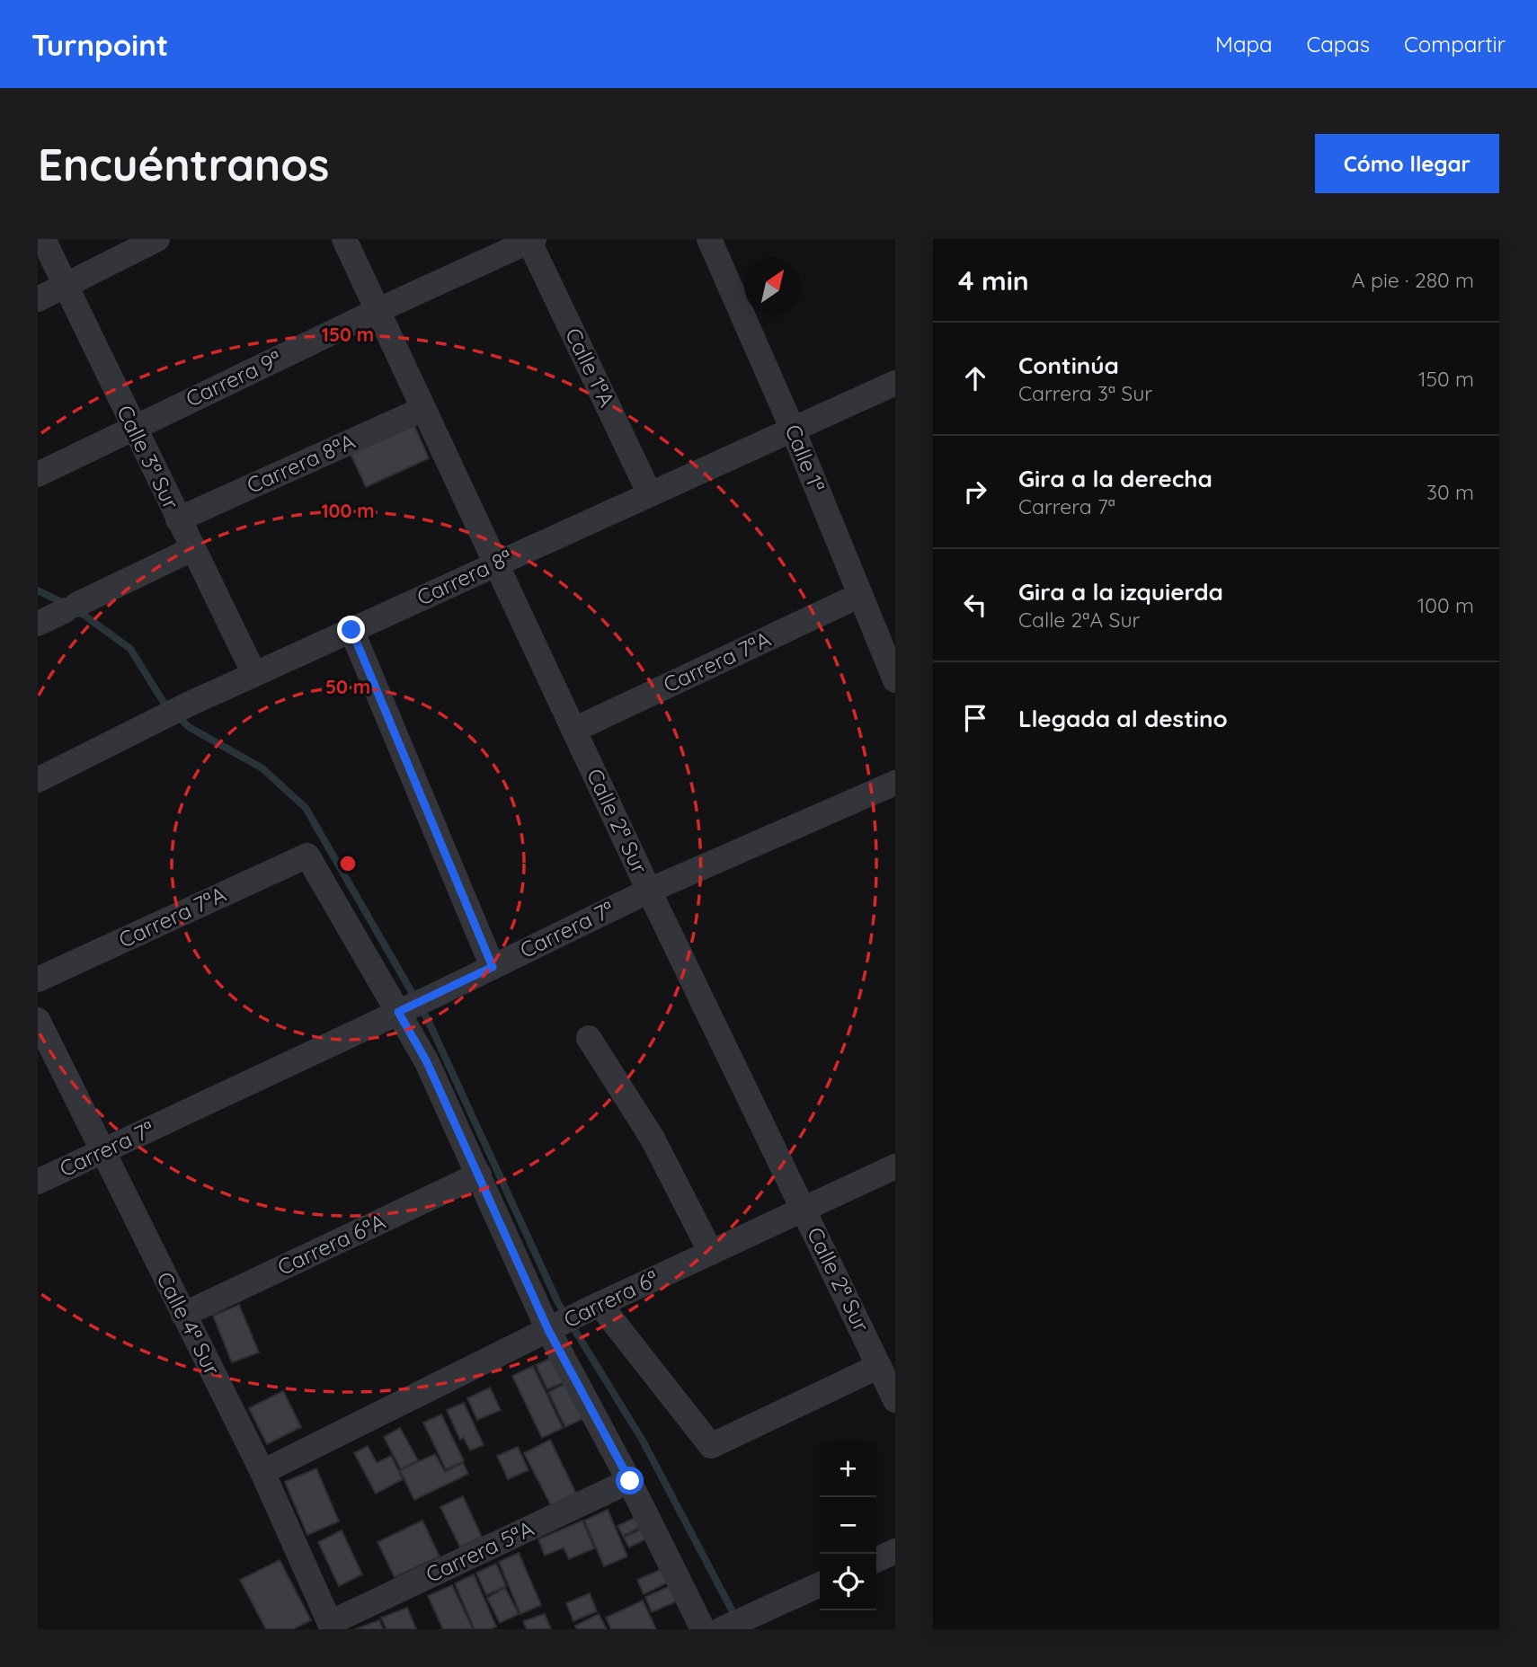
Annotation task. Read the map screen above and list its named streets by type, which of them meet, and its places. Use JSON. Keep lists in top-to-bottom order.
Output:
{
  "streets": {
    "street": [
      "Calle 1ªA",
      "Carrera 9ª",
      "Calle 3ª Sur",
      "Calle 1ª",
      "Carrera 8ªA",
      "Carrera 8ª",
      "Carrera 7ªA",
      "Calle 2ª Sur",
      "Carrera 7ª",
      "Carrera 6ªA",
      "Carrera 6ª",
      "Calle 4ª Sur",
      "Carrera 5ªA"
    ]
  },
  "crossings": [
    ["Calle 1ªA", "Carrera 9ª"],
    ["Calle 1ªA", "Carrera 8ª"],
    ["Carrera 9ª", "Calle 3ª Sur"],
    ["Carrera 9ª", "Calle 2ª Sur"],
    ["Calle 3ª Sur", "Carrera 8ªA"],
    ["Calle 3ª Sur", "Carrera 8ª"],
    ["Calle 1ª", "Carrera 8ª"],
    ["Calle 1ª", "Carrera 7ªA"],
    ["Carrera 8ªA", "Calle 2ª Sur"],
    ["Carrera 8ª", "Calle 2ª Sur"],
    ["Carrera 7ªA", "Calle 2ª Sur"],
    ["Carrera 7ªA", "Carrera 7ª"],
    ["Calle 2ª Sur", "Carrera 7ª"],
    ["Calle 2ª Sur", "Carrera 6ª"],
    ["Carrera 7ª", "Calle 4ª Sur"],
    ["Carrera 6ªA", "Calle 4ª Sur"],
    ["Carrera 6ª", "Calle 4ª Sur"],
    ["Calle 4ª Sur", "Carrera 5ªA"]
  ],
  "north": "top right",
  "page": {
    "header": "Turnpoint",
    "nav": ["Mapa", "Capas", "Compartir"],
    "buttons": "Cómo llegar",
    "title": "Encuéntranos",
    "heading": ["4 min", "A pie · 280 m"],
    "list": [
      ["Continúa", "Carrera 3ª Sur", "150 m"],
      ["Gira a la derecha", "Carrera 7ª", "30 m"],
      ["Gira a la izquierda", "Calle 2ªA Sur", "100 m"],
      "Llegada al destino"
    ],
    "map_buttons": ["+", "−"]
  },
  "rings": ["150 m", "100 m", "50 m"]
}
